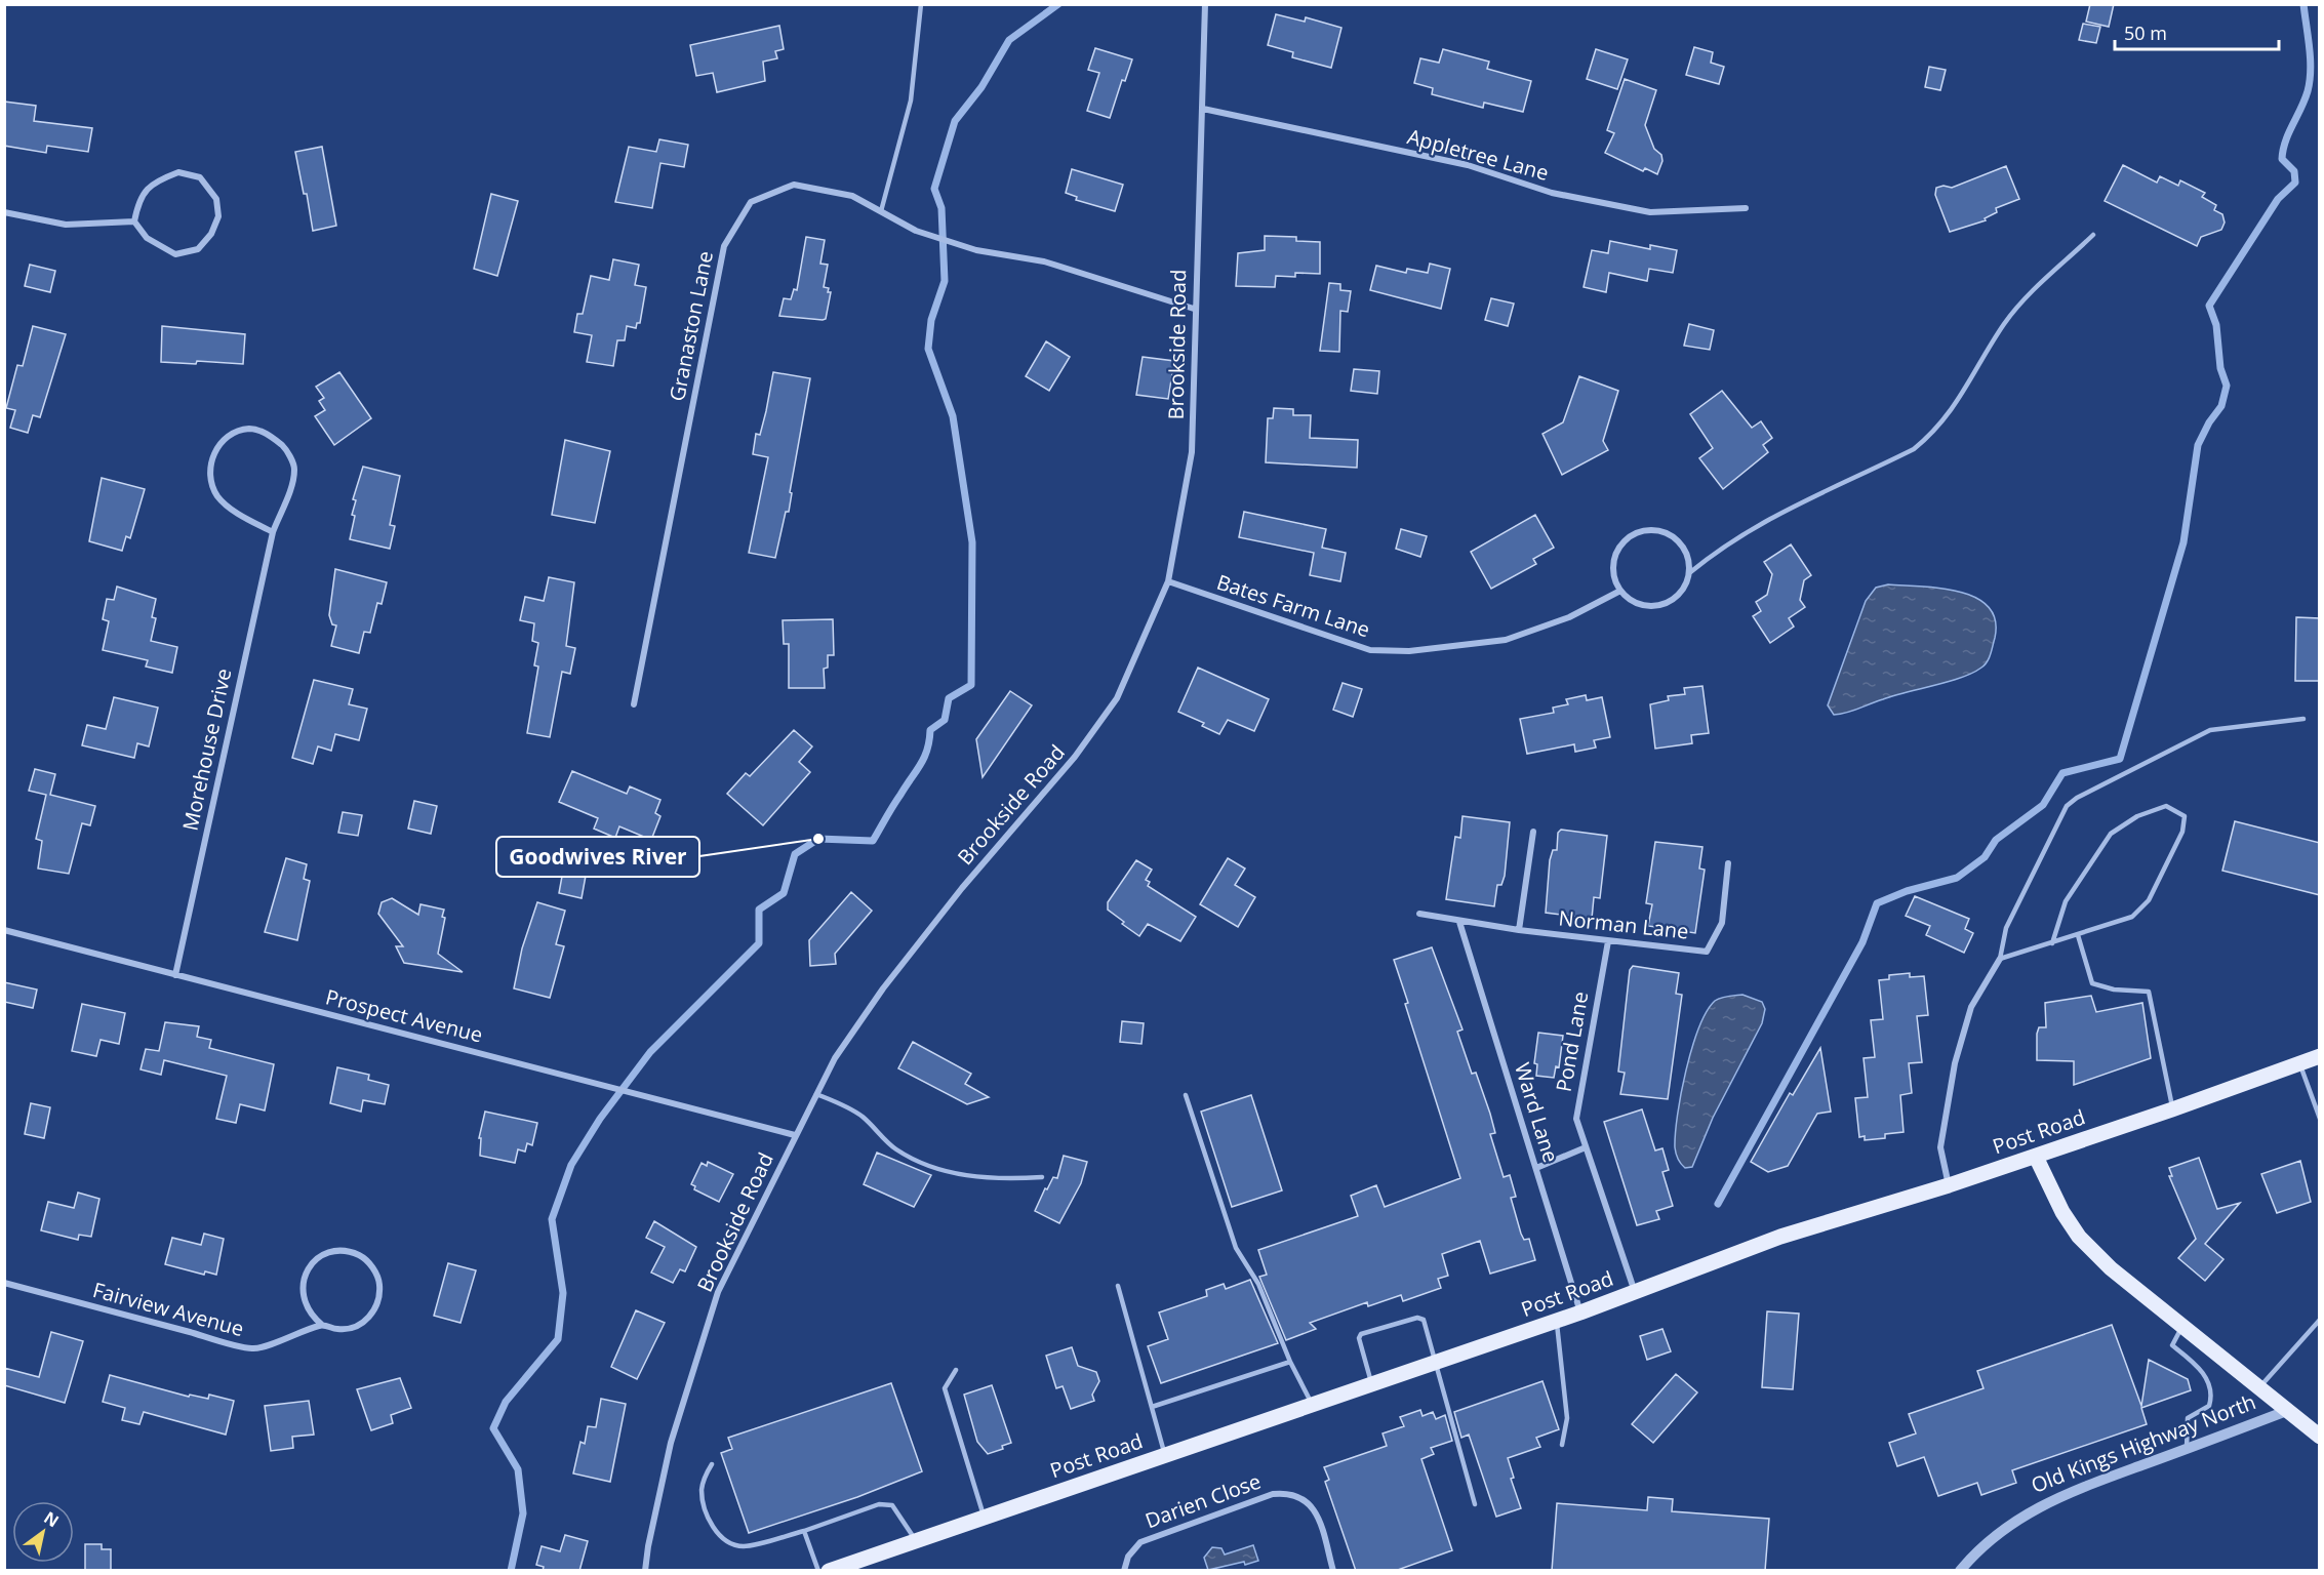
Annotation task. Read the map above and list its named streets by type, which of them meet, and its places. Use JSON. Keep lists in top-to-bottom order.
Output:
{
  "streets": {
    "main road": ["Post Road", "Old Kings Highway North"],
    "street": [
      "Appletree Lane",
      "Granaston Lane",
      "Brookside Road",
      "Bates Farm Lane",
      "Morehouse Drive",
      "Norman Lane",
      "Prospect Avenue",
      "Pond Lane",
      "Ward Lane",
      "Fairview Avenue",
      "Darien Close"
    ]
  },
  "crossings": [
    ["Appletree Lane", "Brookside Road"],
    ["Granaston Lane", "Brookside Road"],
    ["Brookside Road", "Bates Farm Lane"],
    ["Brookside Road", "Prospect Avenue"],
    ["Morehouse Drive", "Prospect Avenue"],
    ["Norman Lane", "Pond Lane"],
    ["Norman Lane", "Ward Lane"],
    ["Pond Lane", "Post Road"],
    ["Ward Lane", "Post Road"],
    ["Post Road", "Old Kings Highway North"]
  ],
  "places": ["Goodwives River"],
  "scale_bar": "50 m",
  "north": "top right"
}
